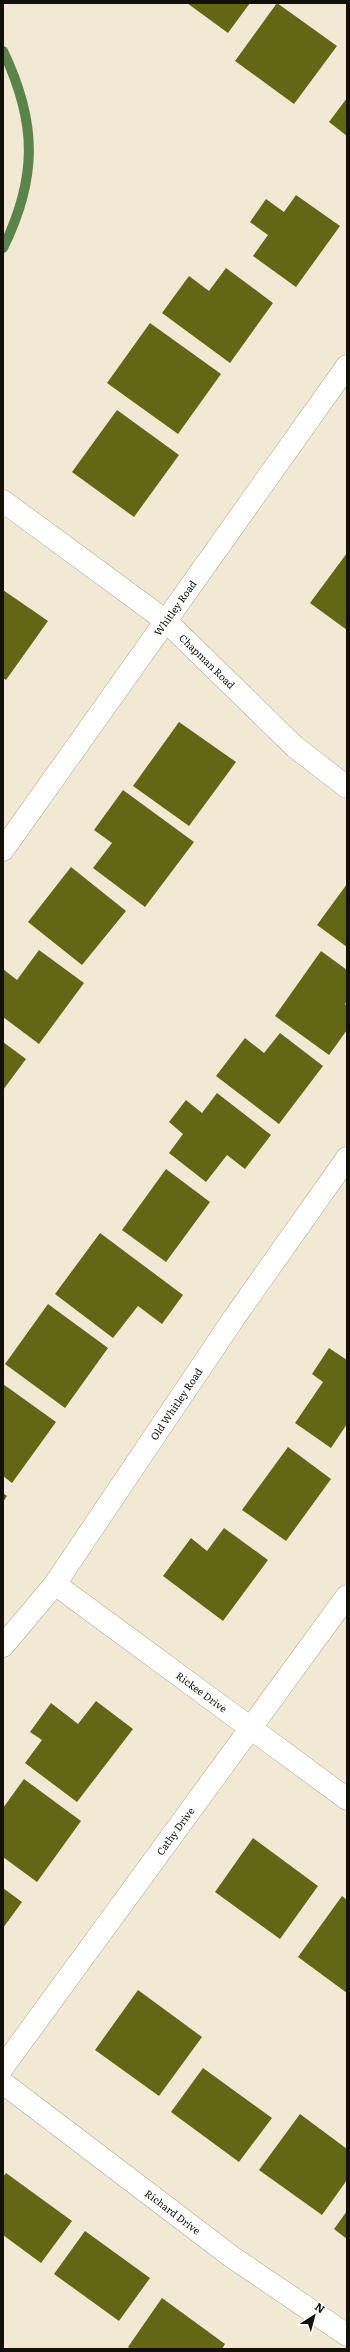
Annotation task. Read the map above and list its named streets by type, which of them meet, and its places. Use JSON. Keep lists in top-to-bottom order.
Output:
{
  "streets": {
    "street": [
      "Whitley Road",
      "Chapman Road",
      "Old Whitley Road",
      "Rickee Drive",
      "Cathy Drive",
      "Richard Drive"
    ]
  },
  "crossings": [
    ["Whitley Road", "Chapman Road"],
    ["Old Whitley Road", "Rickee Drive"],
    ["Rickee Drive", "Cathy Drive"]
  ],
  "north": "top right"
}
